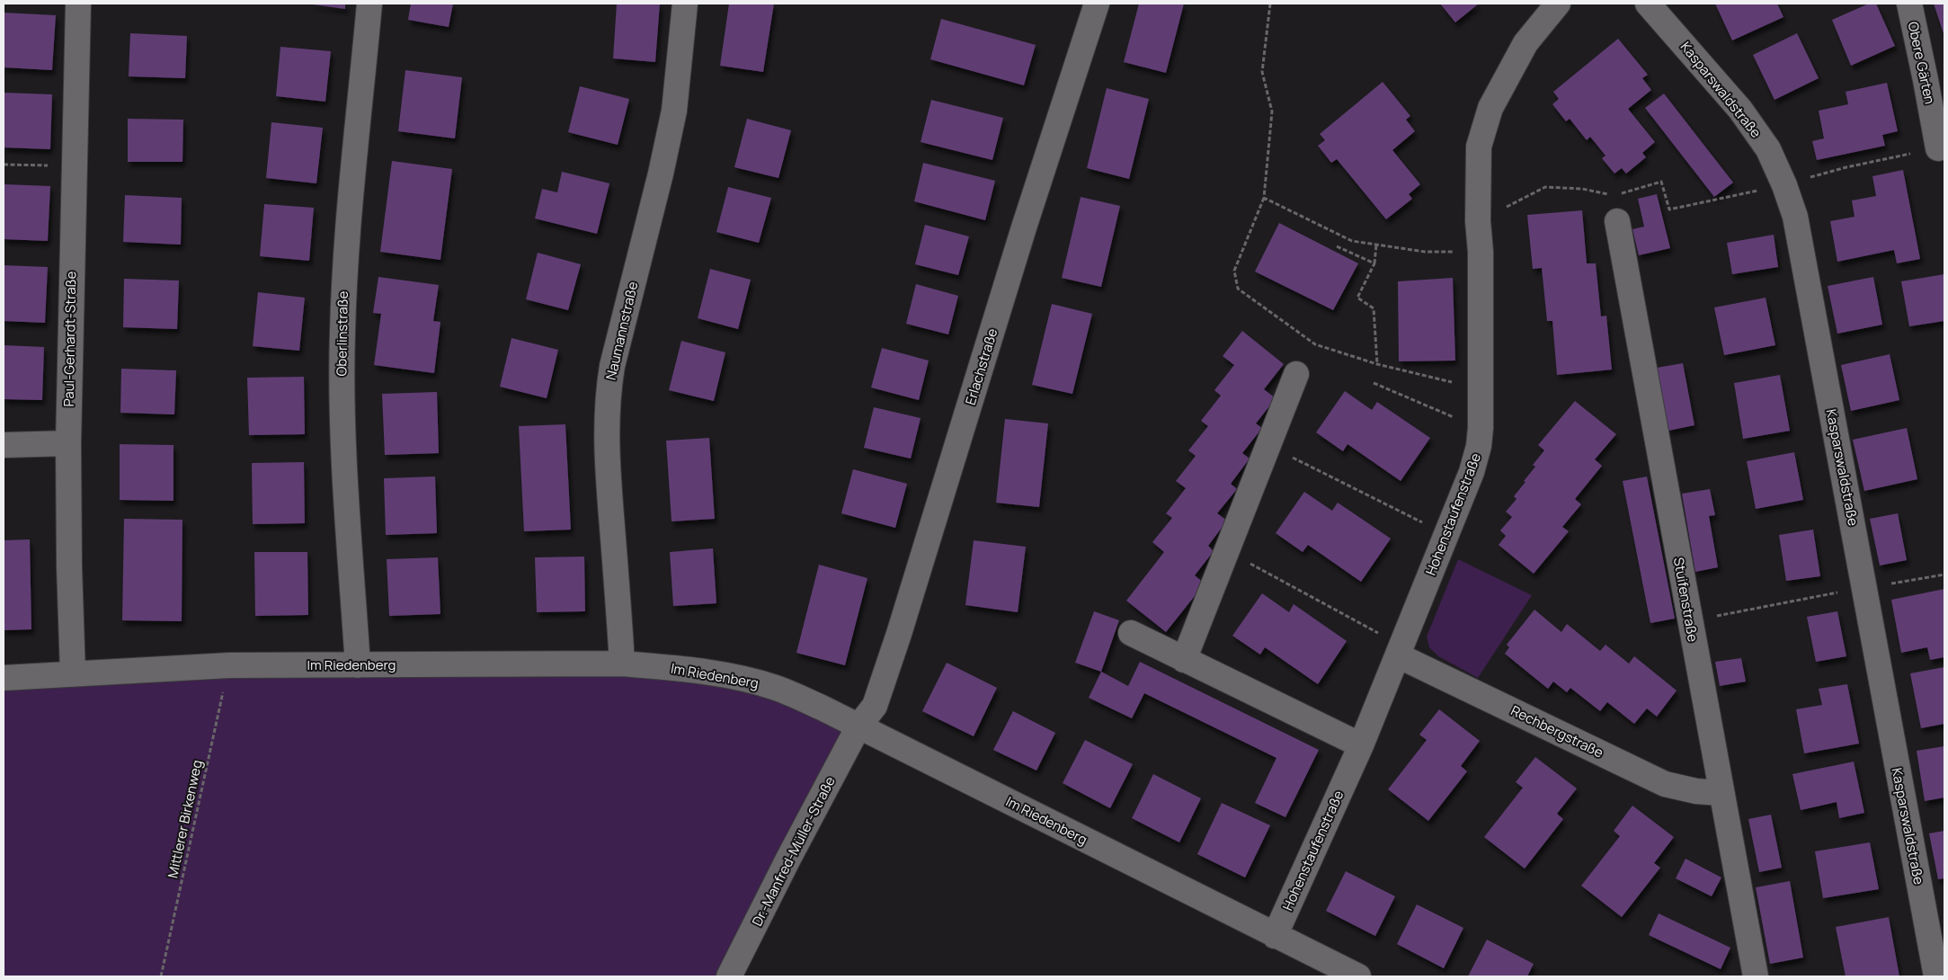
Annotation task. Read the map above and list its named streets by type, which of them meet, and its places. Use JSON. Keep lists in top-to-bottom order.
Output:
{
  "streets": {
    "street": [
      "Obere Gärten",
      "Kasparswaldstraße",
      "Naumannstraße",
      "Oberlinstraße",
      "Paul-Gerhardt-Straße",
      "Erlachstraße",
      "Hohenstaufenstraße",
      "Stuifenstraße",
      "Im Riedenberg",
      "Rechbergstraße",
      "Dr.-Manfred-Müller-Straße"
    ],
    "path": ["Mittlerer Birkenweg"]
  },
  "crossings": [
    ["Naumannstraße", "Im Riedenberg"],
    ["Oberlinstraße", "Im Riedenberg"],
    ["Paul-Gerhardt-Straße", "Im Riedenberg"],
    ["Erlachstraße", "Im Riedenberg"],
    ["Erlachstraße", "Dr.-Manfred-Müller-Straße"],
    ["Hohenstaufenstraße", "Im Riedenberg"],
    ["Hohenstaufenstraße", "Rechbergstraße"],
    ["Stuifenstraße", "Rechbergstraße"],
    ["Im Riedenberg", "Mittlerer Birkenweg"],
    ["Im Riedenberg", "Dr.-Manfred-Müller-Straße"]
  ]
}
